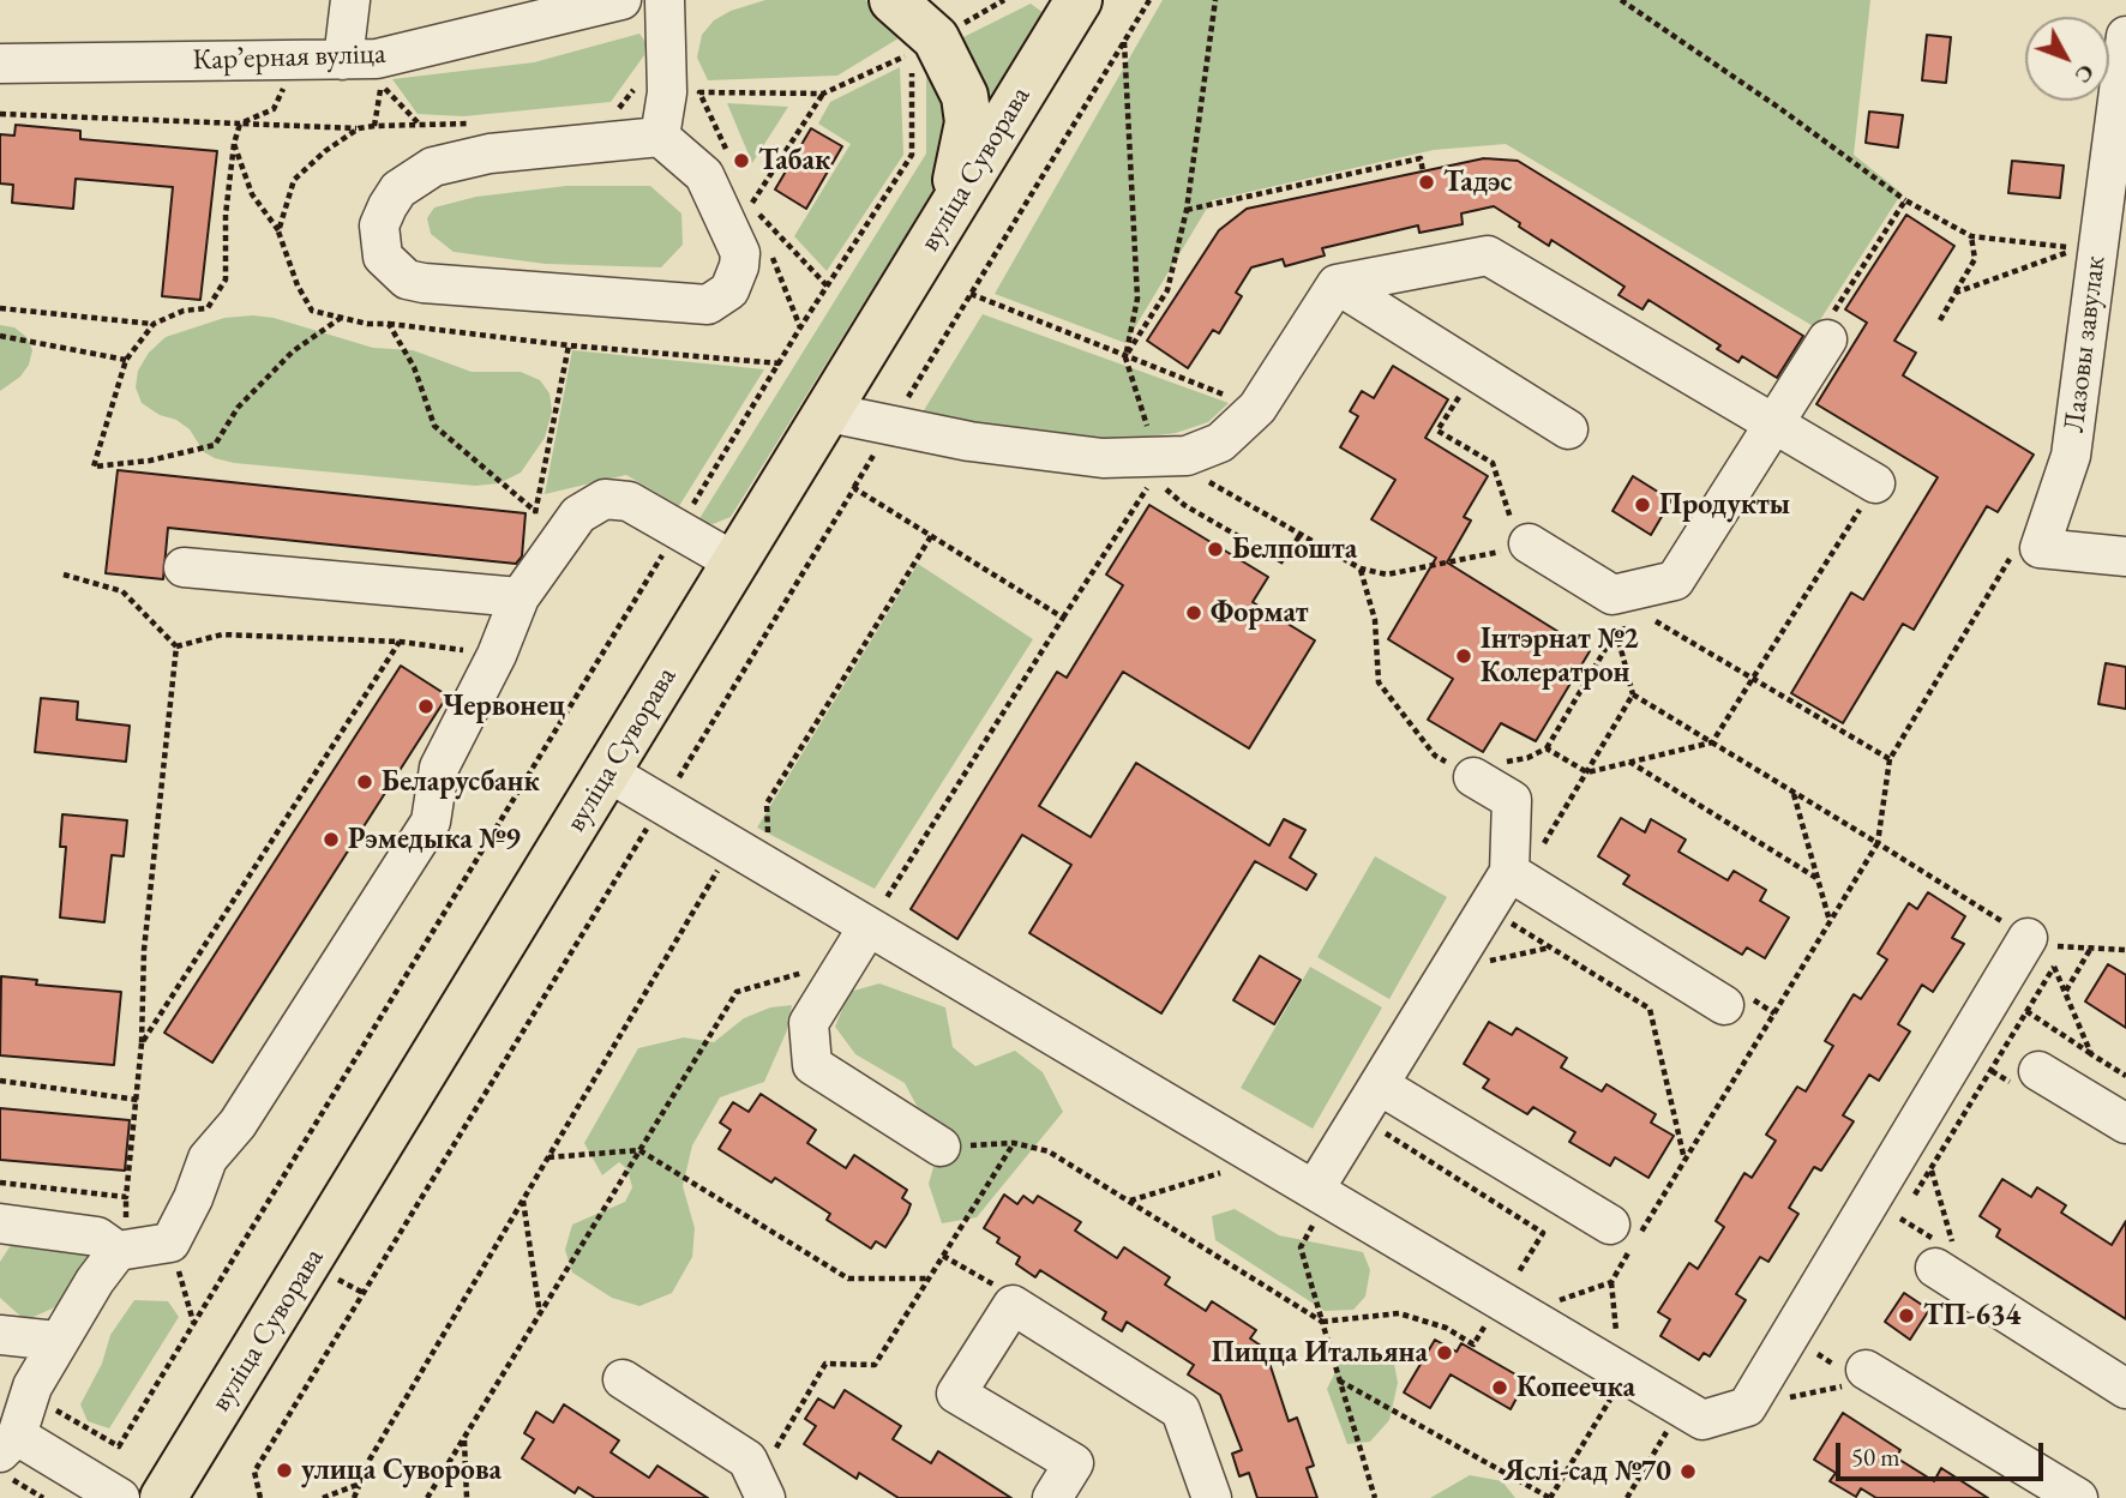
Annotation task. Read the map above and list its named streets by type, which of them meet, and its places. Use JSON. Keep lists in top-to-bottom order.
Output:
{
  "streets": {
    "main road": ["вуліца Суворава"],
    "street": ["Карʼерная вуліца", "Лазовы завулак"]
  },
  "places": [
    "Табак",
    "Тадэс",
    "Продукты",
    "Белпошта",
    "Формат",
    "Інтэрнат №2 Колератрон",
    "Червонец",
    "Беларусбанк",
    "Рэмедыка №9",
    "ТП-634",
    "Пицца Итальяна",
    "Копеечка",
    "улица Суворова",
    "Яслі-сад №70"
  ],
  "scale_bar": "50 m",
  "north": "bottom right"
}
